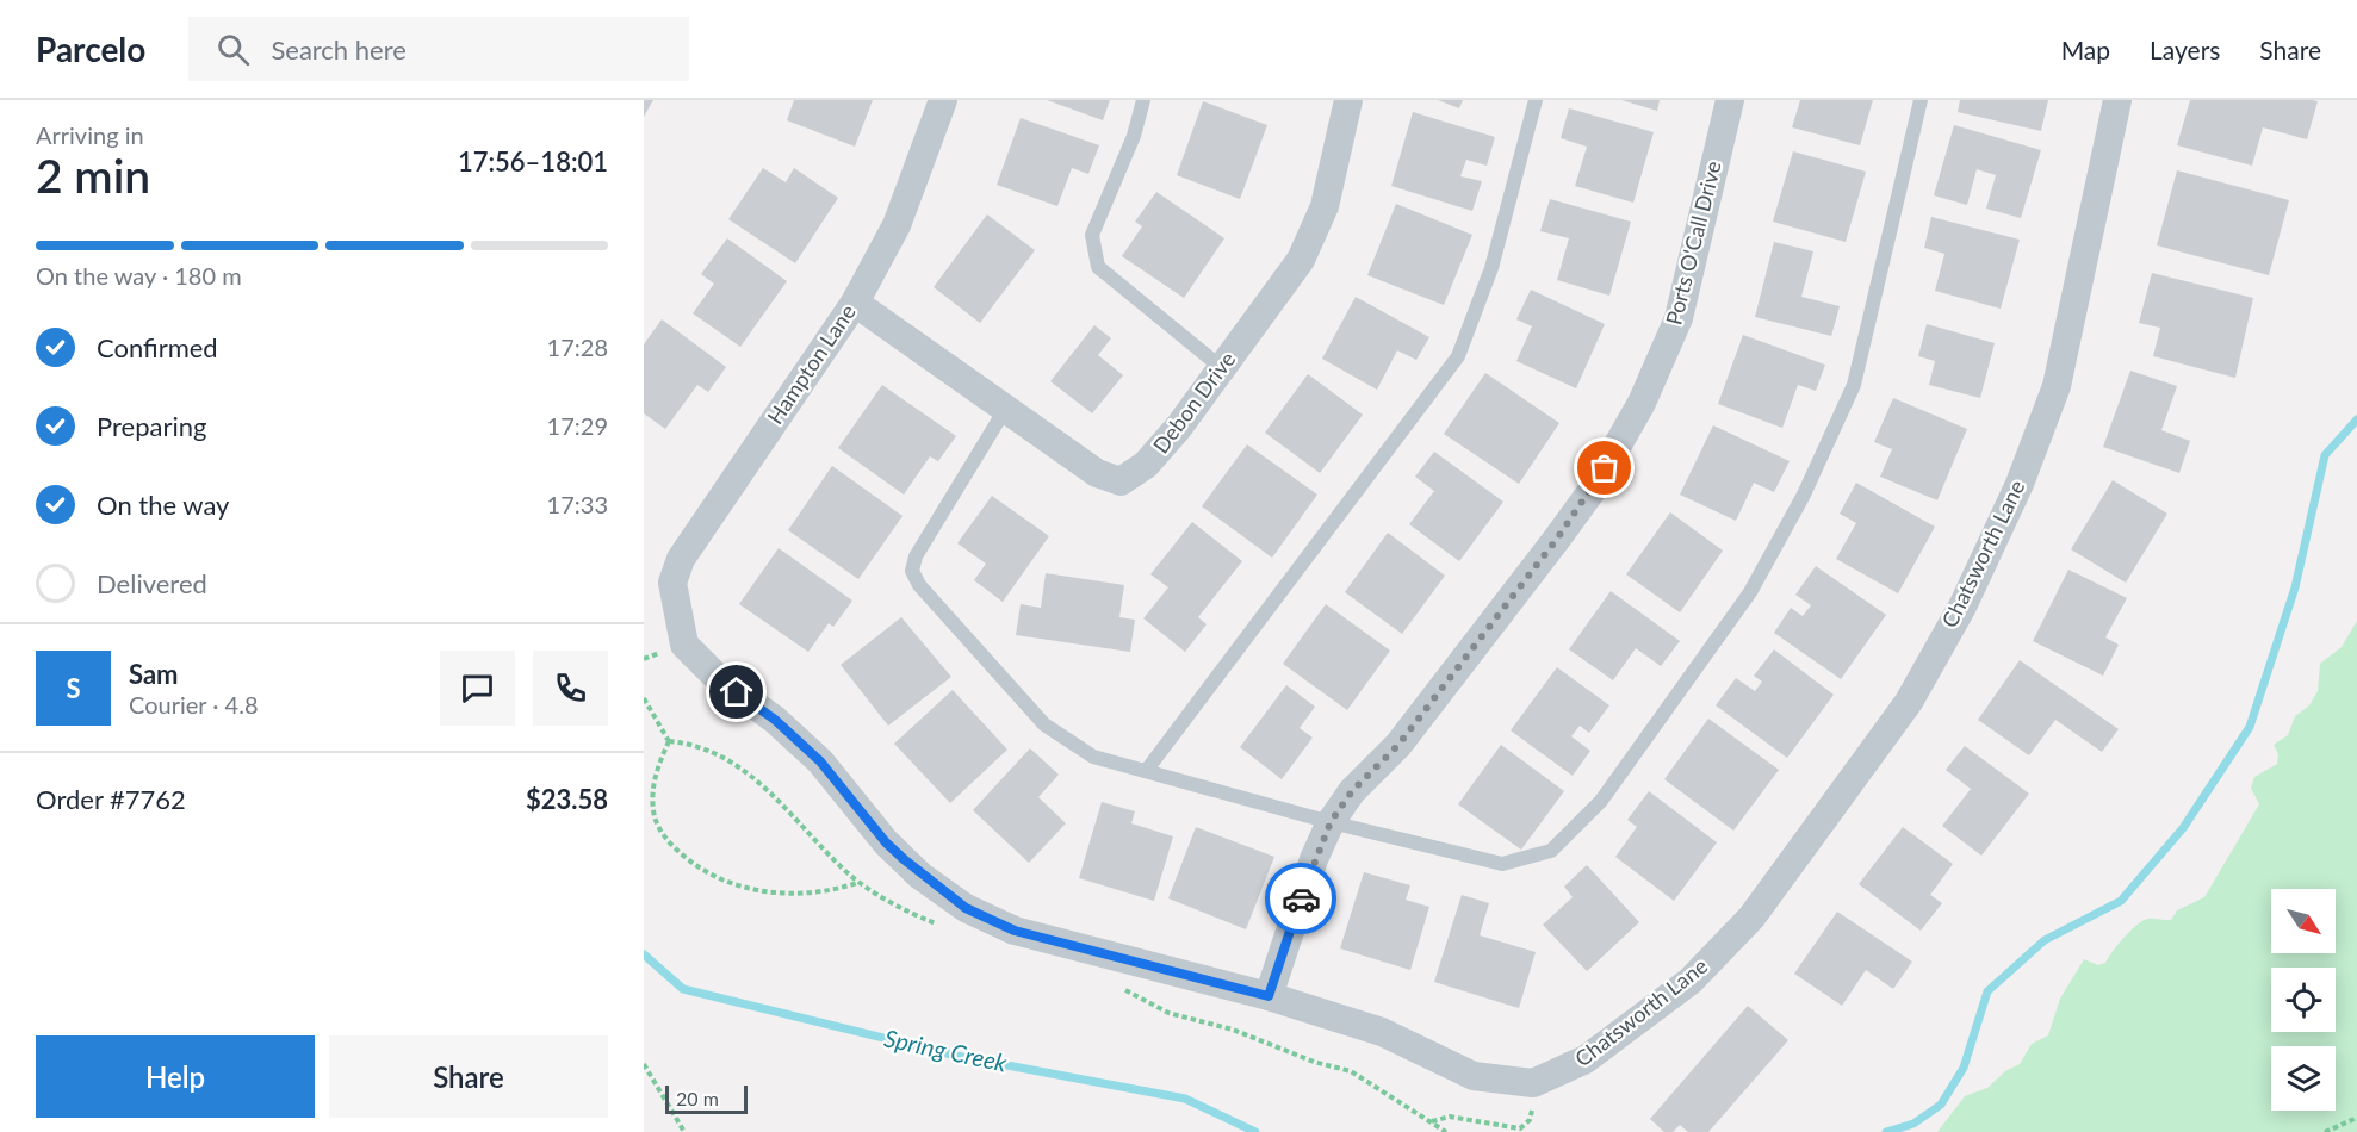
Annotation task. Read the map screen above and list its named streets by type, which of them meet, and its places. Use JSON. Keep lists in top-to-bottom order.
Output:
{
  "streets": {
    "street": [
      "Ports O'Call Drive",
      "Hampton Lane",
      "Debon Drive",
      "Chatsworth Lane"
    ]
  },
  "crossings": [
    ["Ports O'Call Drive", "Hampton Lane"],
    ["Hampton Lane", "Debon Drive"]
  ],
  "water": ["Spring Creek"],
  "scale_bar": "20 m",
  "north": "bottom right",
  "page": {
    "header": "Parcelo",
    "search": "Search here",
    "nav": ["Map", "Layers", "Share"],
    "heading": ["2 min", "Arriving in", "17:56–18:01"],
    "panel": [
      "Sam",
      "Courier · 4.8",
      "Order #7762",
      "$23.58"
    ],
    "bar": "On the way · 180 m",
    "list": [
      ["Confirmed", "17:28"],
      ["Preparing", "17:29"],
      ["On the way", "17:33"],
      "Delivered"
    ],
    "round": "S",
    "buttons": ["Help", "Share"],
    "scale": "20 m"
  }
}
